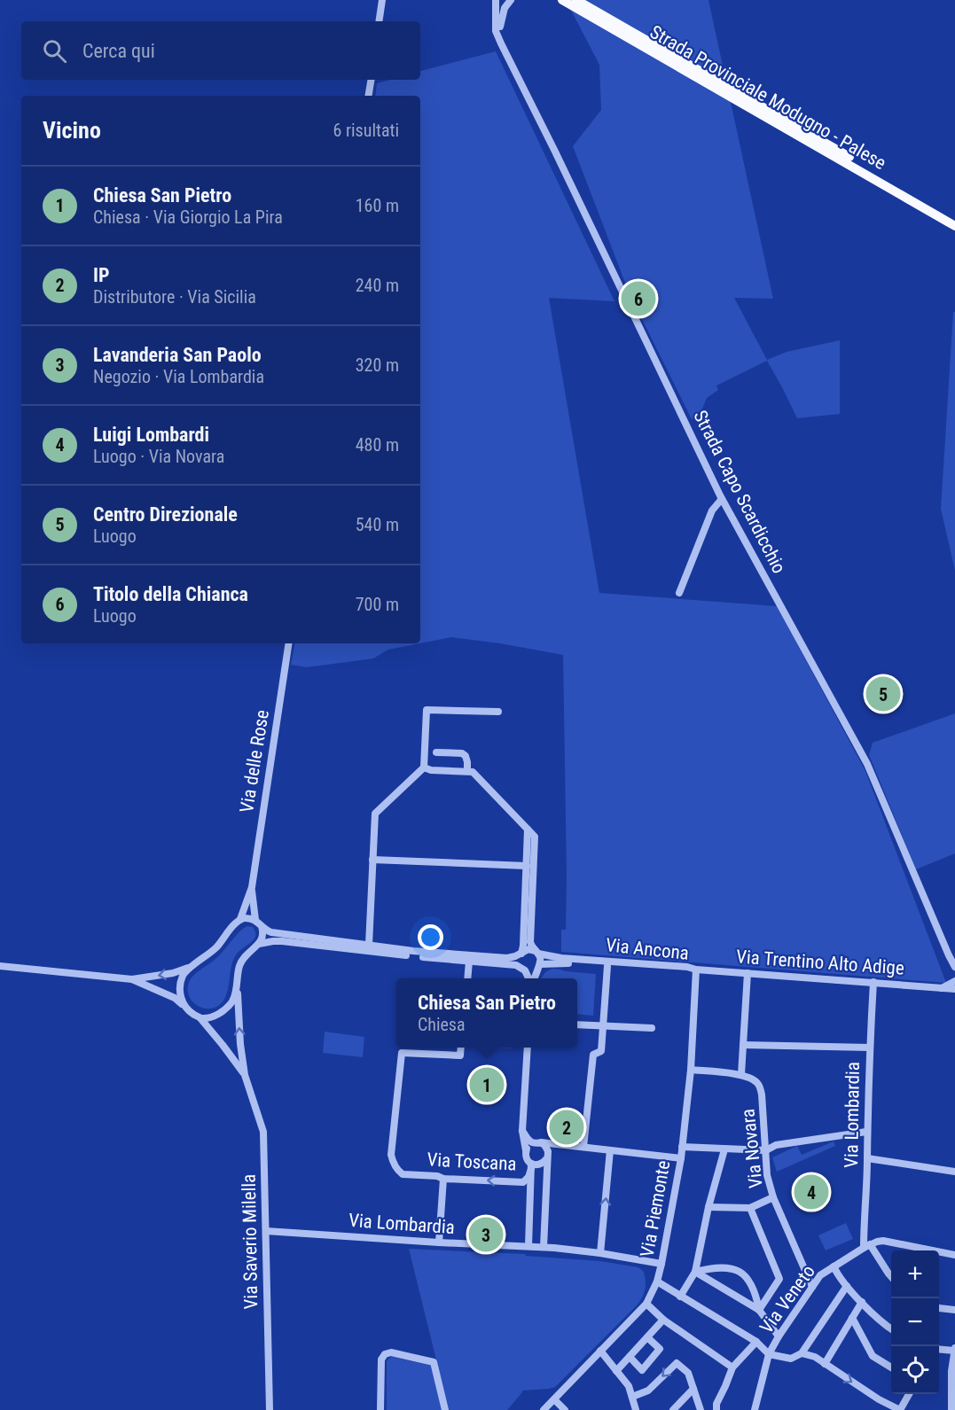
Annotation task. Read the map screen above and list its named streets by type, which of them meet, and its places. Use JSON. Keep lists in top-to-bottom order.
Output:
{
  "streets": {
    "main road": ["Strada Provinciale Modugno - Palese"],
    "street": [
      "Strada Capo Scardicchio",
      "Via delle Rose",
      "Via Ancona",
      "Via Trentino Alto Adige",
      "Via Lombardia",
      "Via Novara",
      "Via Toscana",
      "Via Piemonte",
      "Via Saverio Milella",
      "Via Veneto"
    ]
  },
  "crossings": [
    ["Via Ancona", "Via Trentino Alto Adige"],
    ["Via Ancona", "Via Piemonte"],
    ["Via Trentino Alto Adige", "Via Lombardia"],
    ["Via Trentino Alto Adige", "Via Piemonte"],
    ["Via Lombardia", "Via Piemonte"],
    ["Via Lombardia", "Via Saverio Milella"],
    ["Via Lombardia", "Via Veneto"],
    ["Via Novara", "Via Veneto"]
  ],
  "page": {
    "search": "Cerca qui",
    "heading": ["Vicino", "6 risultati"],
    "list": [
      {
        "mark": "1",
        "name": "Chiesa San Pietro",
        "note": "Chiesa · Via Giorgio La Pira",
        "value": "160 m"
      },
      {
        "mark": "2",
        "name": "IP",
        "note": "Distributore · Via Sicilia",
        "value": "240 m"
      },
      {
        "mark": "3",
        "name": "Lavanderia San Paolo",
        "note": "Negozio · Via Lombardia",
        "value": "320 m"
      },
      {
        "mark": "4",
        "name": "Luigi Lombardi",
        "note": "Luogo · Via Novara",
        "value": "480 m"
      },
      {
        "mark": "5",
        "name": "Centro Direzionale",
        "note": "Luogo",
        "value": "540 m"
      },
      {
        "mark": "6",
        "name": "Titolo della Chianca",
        "note": "Luogo",
        "value": "700 m"
      }
    ],
    "pins": [
      "6",
      "5",
      "1",
      "2",
      "4",
      "3"
    ],
    "popup": ["Chiesa San Pietro", "Chiesa"],
    "map_buttons": ["+", "−"]
  }
}
